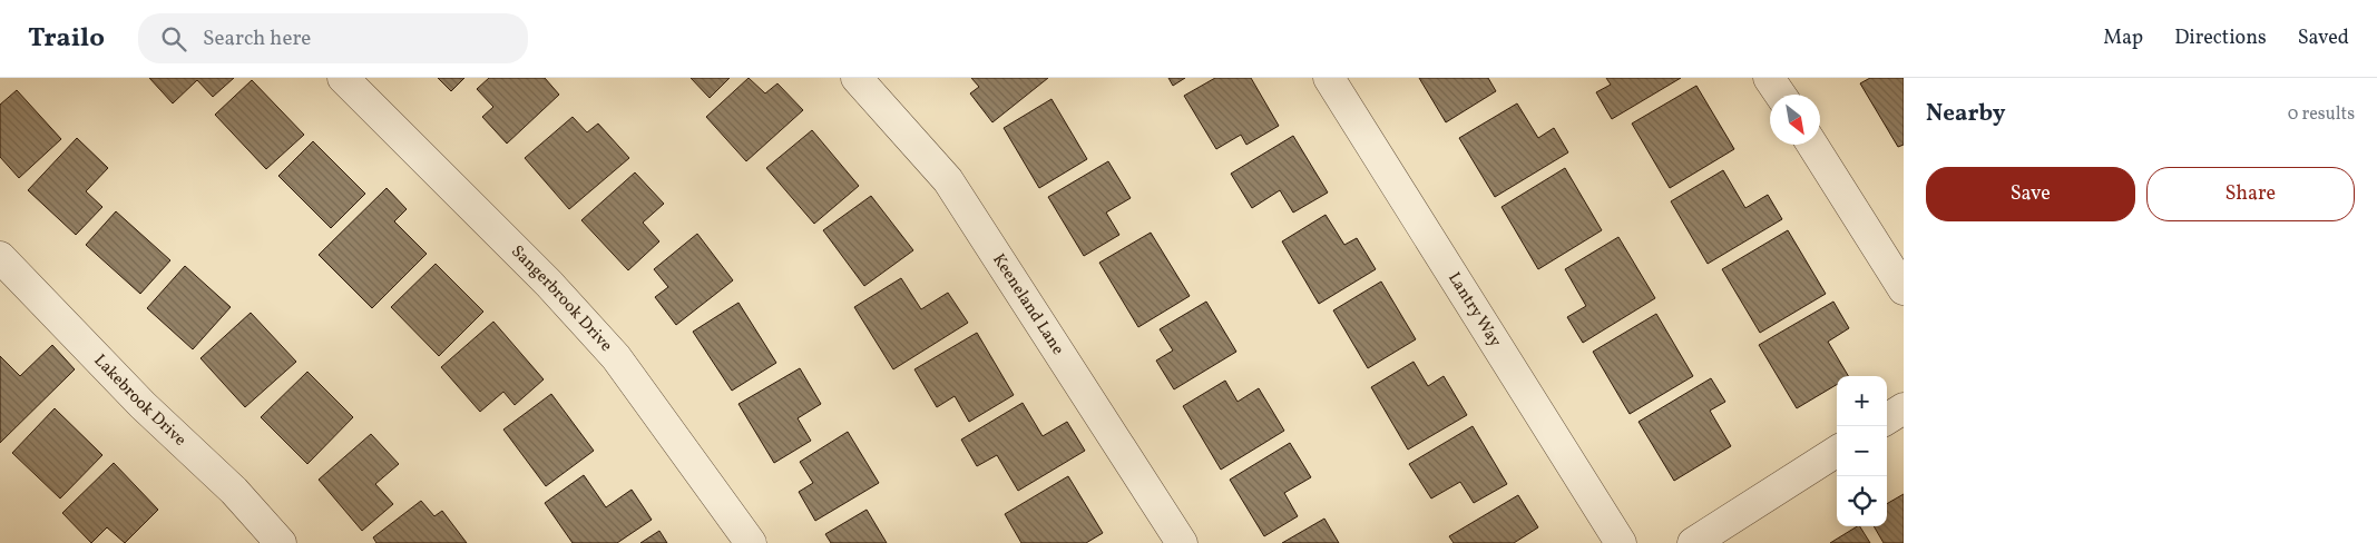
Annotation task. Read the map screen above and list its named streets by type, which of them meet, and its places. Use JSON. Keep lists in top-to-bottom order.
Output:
{
  "streets": {
    "street": [
      "Sangerbrook Drive",
      "Keeneland Lane",
      "Lantry Way",
      "Lakebrook Drive"
    ]
  },
  "north": "bottom right",
  "page": {
    "header": "Trailo",
    "search": "Search here",
    "nav": ["Map", "Directions", "Saved"],
    "heading": ["Nearby", "0 results"],
    "buttons": ["Save", "Share"],
    "map_buttons": ["+", "−"]
  }
}
